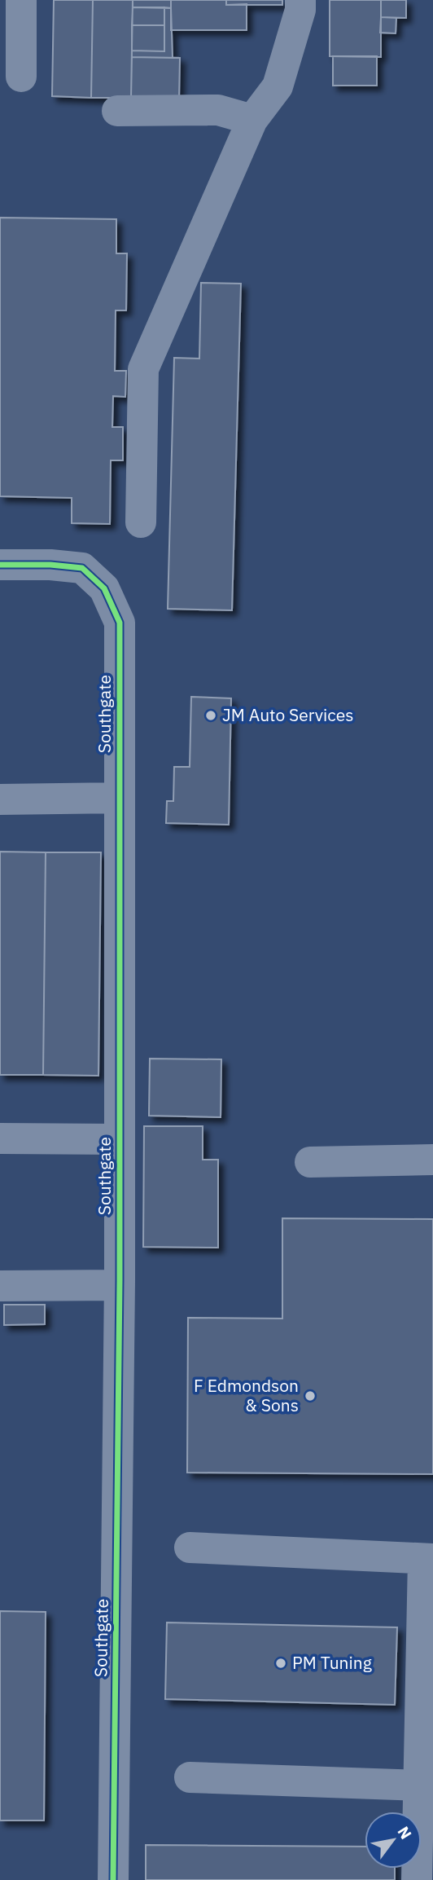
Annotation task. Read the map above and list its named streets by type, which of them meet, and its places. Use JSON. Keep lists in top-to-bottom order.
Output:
{
  "streets": {
    "street": ["Southgate"]
  },
  "places": ["JM Auto Services", "F Edmondson & Sons", "PM Tuning"],
  "north": "top right"
}
